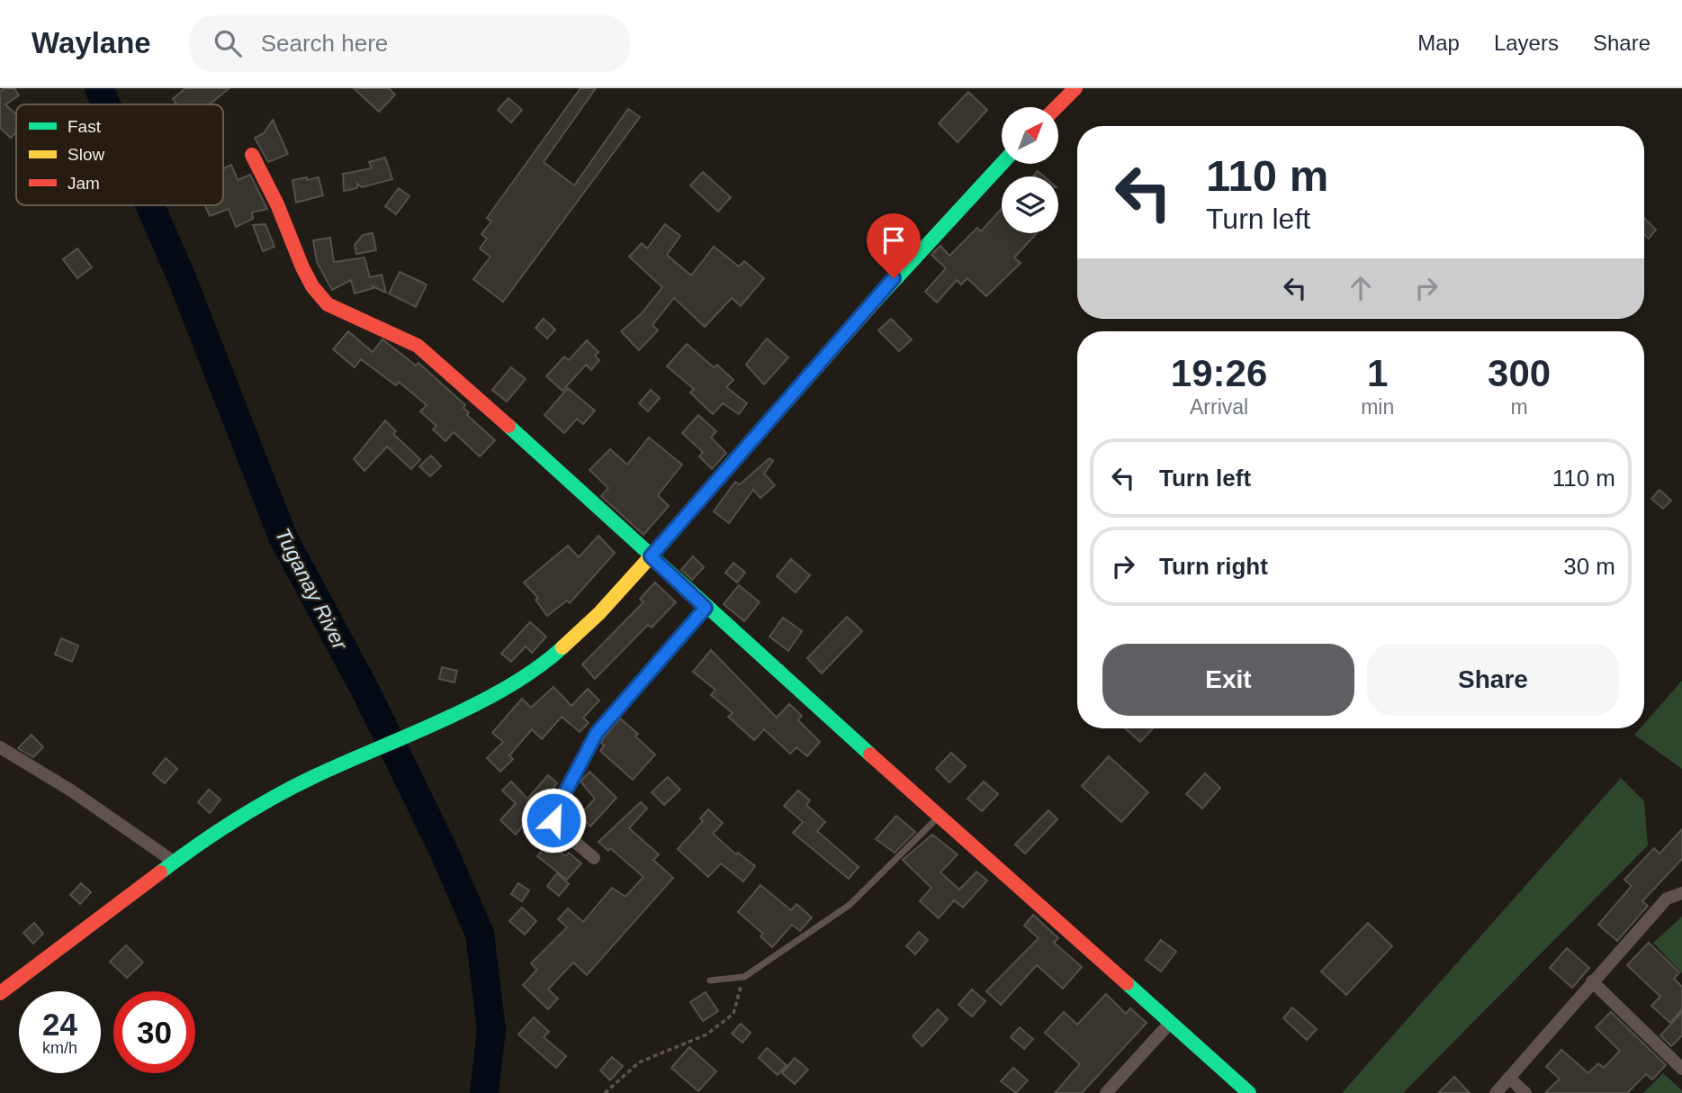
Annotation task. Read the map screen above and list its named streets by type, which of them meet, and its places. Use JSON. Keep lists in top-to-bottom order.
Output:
{
  "water": ["Tuganay River"],
  "legend": ["Fast", "Slow", "Jam"],
  "north": "top right",
  "page": {
    "header": "Waylane",
    "search": "Search here",
    "nav": ["Map", "Layers", "Share"],
    "turn": ["110 m", "Turn left"],
    "eta": [
      "19:26",
      "Arrival",
      "1",
      "min",
      "300",
      "m"
    ],
    "list": [
      {
        "name": "Turn left",
        "value": "110 m"
      },
      {
        "name": "Turn right",
        "value": "30 m"
      }
    ],
    "buttons": ["Exit", "Share"],
    "speed": "24 km/h",
    "limit": "30"
  }
}
